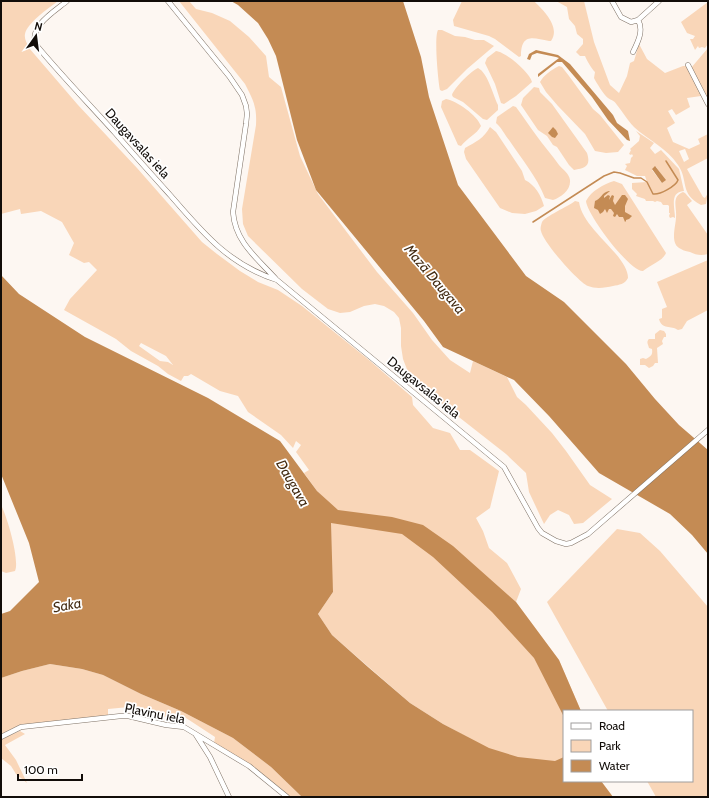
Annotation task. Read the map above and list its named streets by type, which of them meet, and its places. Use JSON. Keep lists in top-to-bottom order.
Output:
{
  "streets": {
    "street": ["Daugavsalas iela", "Pļaviņu iela"]
  },
  "water": ["Mazā Daugava", "Daugava", "Saka"],
  "legend": ["Road", "Park", "Water"],
  "scale_bar": "100 m",
  "north": "top"
}
